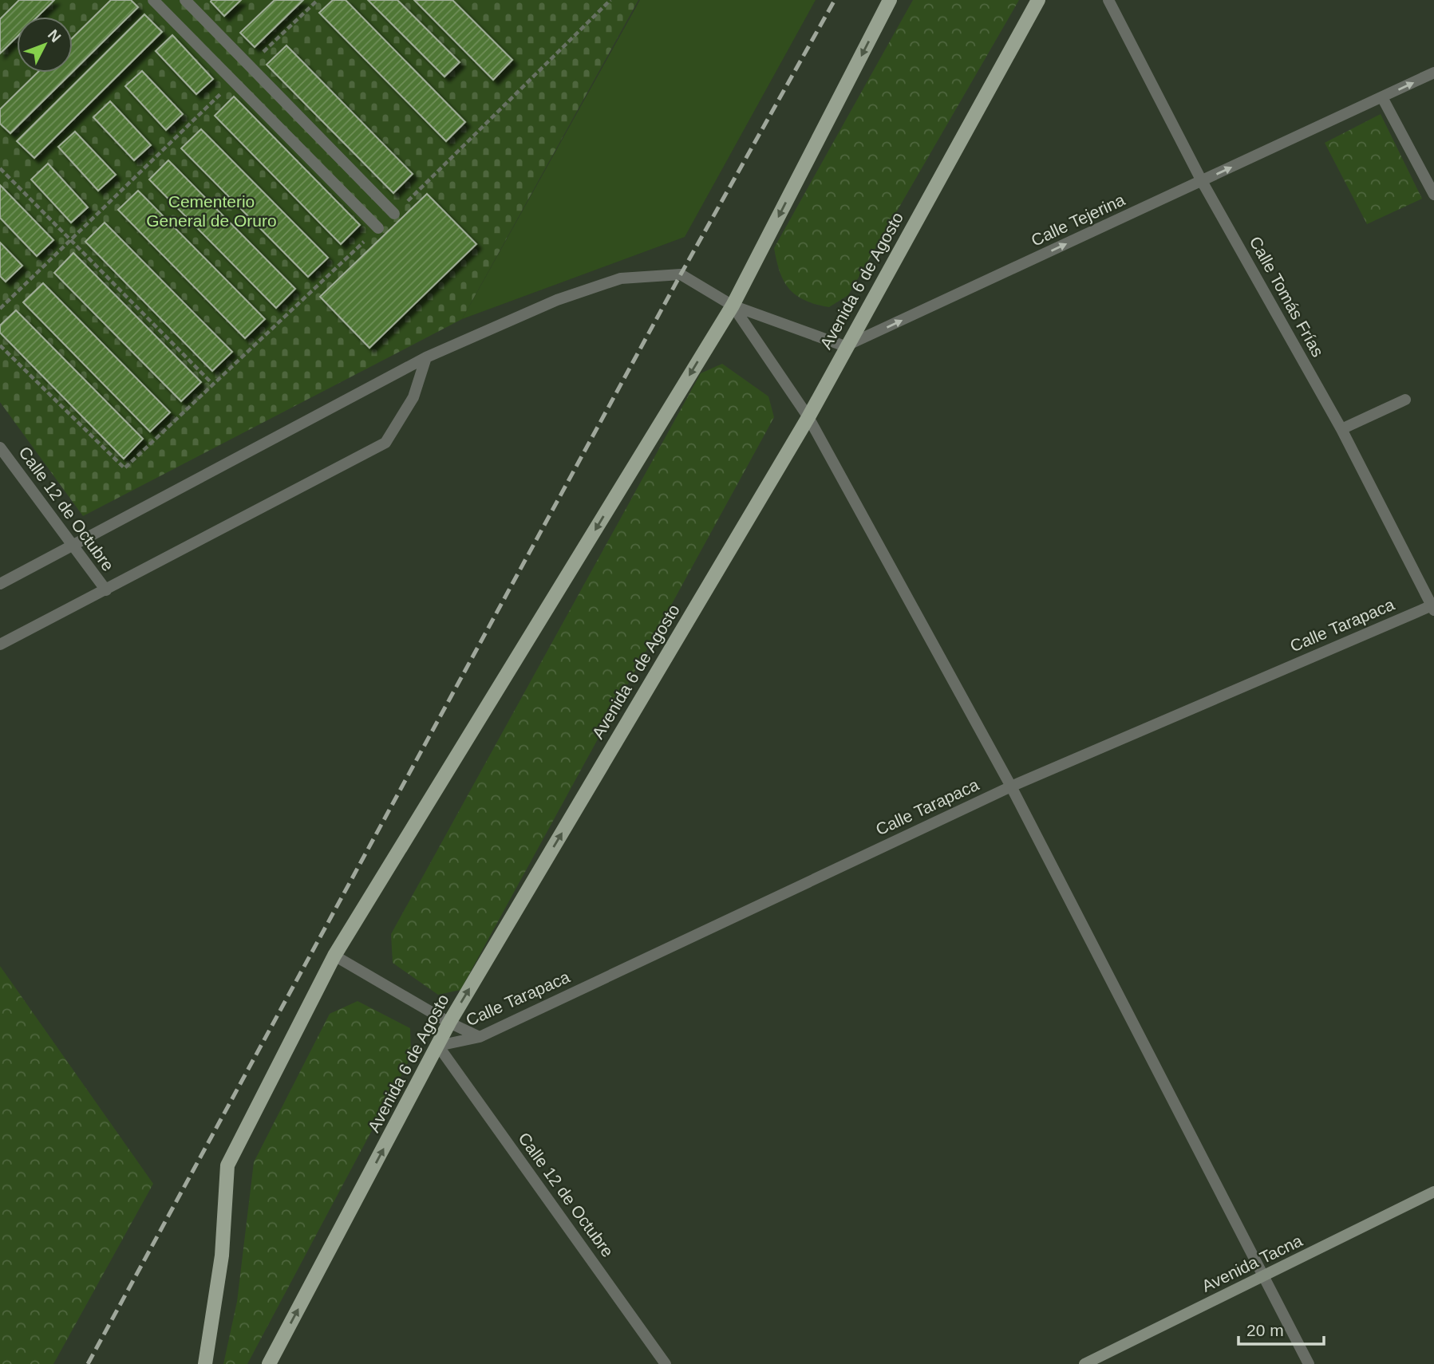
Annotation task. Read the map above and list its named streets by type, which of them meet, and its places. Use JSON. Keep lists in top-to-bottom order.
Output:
{
  "streets": {
    "main road": ["Avenida 6 de Agosto", "Avenida Tacna"],
    "street": [
      "Calle Tejerina",
      "Calle Tomás Frías",
      "Calle 12 de Octubre",
      "Calle Tarapaca"
    ]
  },
  "crossings": [
    ["Calle Tejerina", "Avenida 6 de Agosto"],
    ["Calle Tejerina", "Calle Tomás Frías"],
    ["Avenida 6 de Agosto", "Calle 12 de Octubre"],
    ["Avenida 6 de Agosto", "Calle Tarapaca"],
    ["Calle Tomás Frías", "Calle Tarapaca"],
    ["Calle 12 de Octubre", "Calle Tarapaca"]
  ],
  "one_way": ["Calle Tejerina"],
  "parks": ["Cementerio General de Oruro"],
  "scale_bar": "20 m",
  "north": "top right"
}
